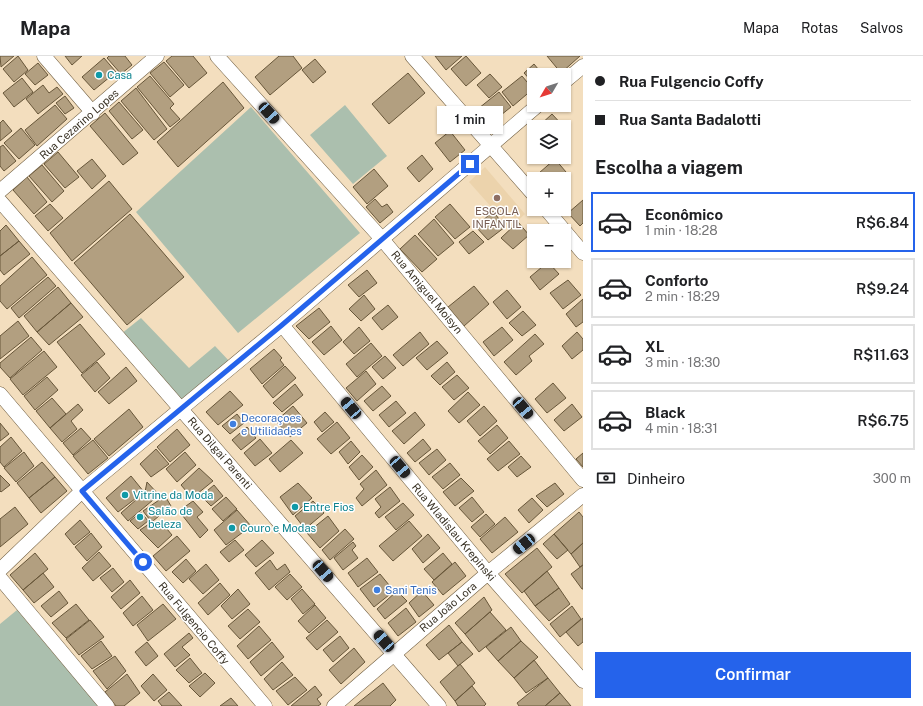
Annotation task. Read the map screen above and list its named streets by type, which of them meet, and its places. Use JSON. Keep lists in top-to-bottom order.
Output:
{
  "streets": {
    "street": [
      "Rua Cezarino Lopes",
      "Rua Amiguel Moisyn",
      "Rua Dilgai Parenti",
      "Rua Wladislau Krepinski",
      "Rua João Lora",
      "Rua Fulgencio Coffy"
    ]
  },
  "crossings": [
    ["Rua Dilgai Parenti", "Rua João Lora"],
    ["Rua Wladislau Krepinski", "Rua João Lora"]
  ],
  "places": [
    "Casa",
    "ESCOLA INFANTIL",
    "Decoraçoes e Utilidades",
    "Vitrine da Moda",
    "Entre Fios",
    "Salão de beleza",
    "Couro e Modas",
    "Sani Tenis"
  ],
  "north": "bottom left",
  "page": {
    "header": "Mapa",
    "nav": ["Mapa", "Rotas", "Salvos"],
    "banner": ["Rua Fulgencio Coffy", "Rua Santa Badalotti"],
    "map_buttons": ["+", "−"],
    "bubble": "1 min",
    "heading": "Escolha a viagem",
    "list": [
      {
        "name": "Econômico",
        "note": "1 min · 18:28",
        "value": "R$6.84"
      },
      {
        "name": "Conforto",
        "note": "2 min · 18:29",
        "value": "R$9.24"
      },
      {
        "name": "XL",
        "note": "3 min · 18:30",
        "value": "R$11.63"
      },
      {
        "name": "Black",
        "note": "4 min · 18:31",
        "value": "R$6.75"
      }
    ],
    "pay": ["Dinheiro", "300 m"],
    "buttons": "Confirmar"
  }
}
